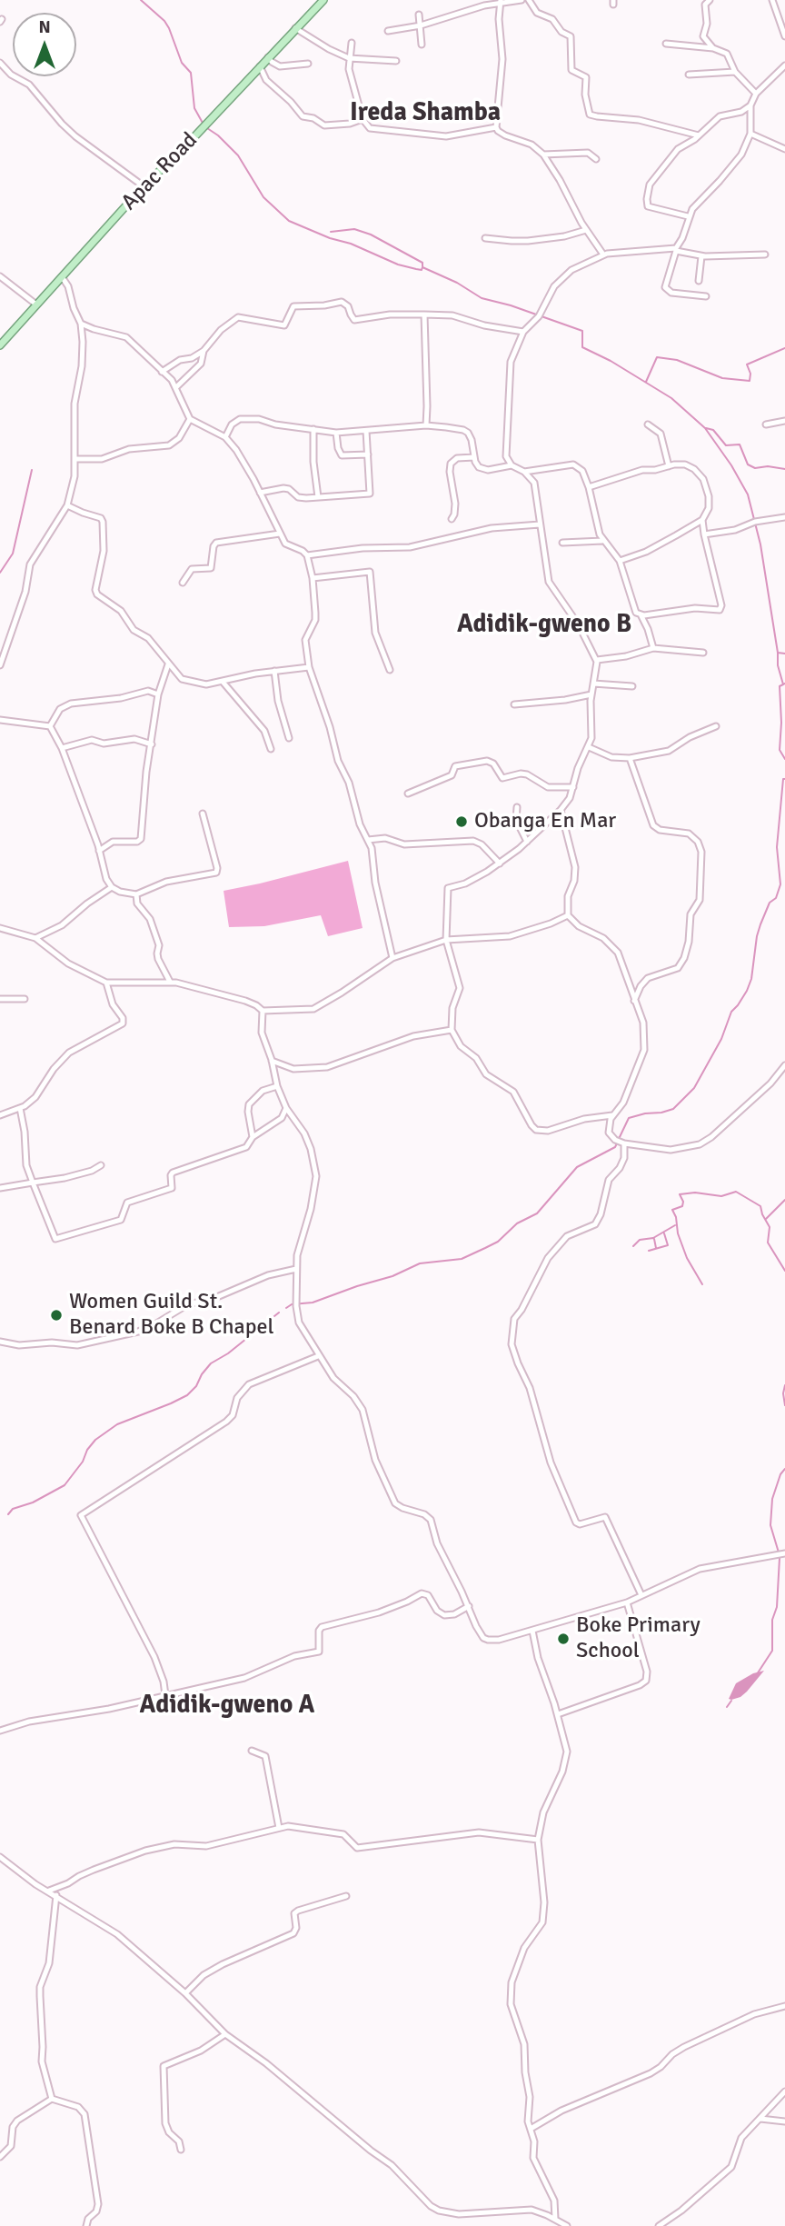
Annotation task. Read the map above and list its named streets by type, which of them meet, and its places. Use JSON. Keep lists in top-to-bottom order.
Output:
{
  "streets": {
    "main road": ["Apac Road"]
  },
  "districts": ["Ireda Shamba", "Adidik-gweno B", "Adidik-gweno A"],
  "places": ["Obanga En Mar", "Women Guild St. Benard Boke B Chapel", "Boke Primary School"],
  "north": "top"
}
